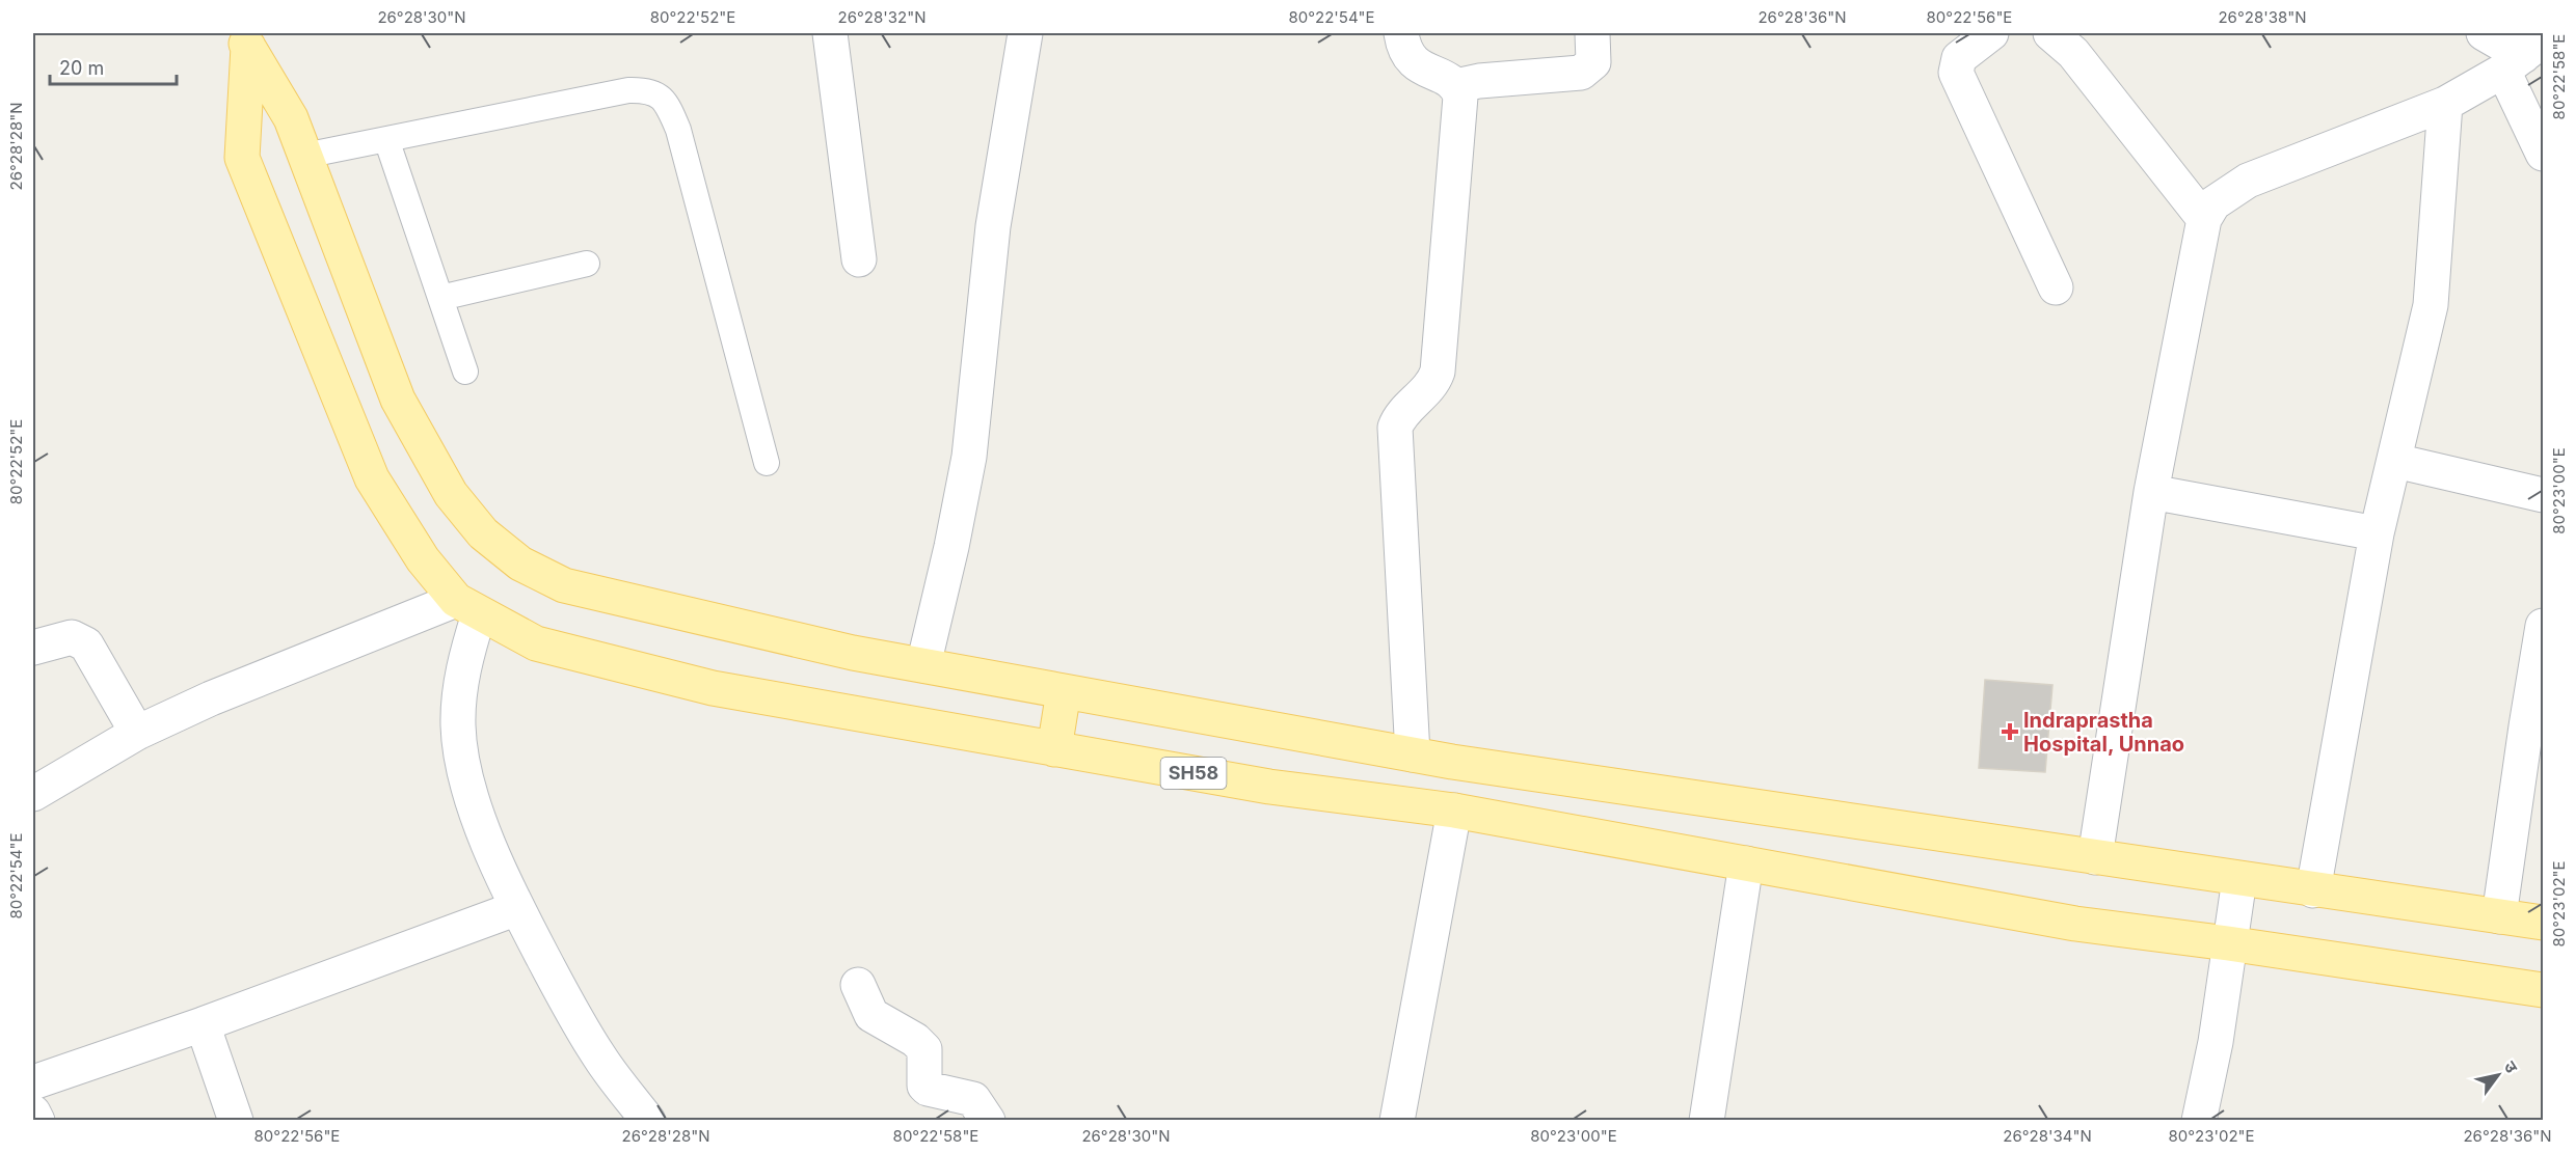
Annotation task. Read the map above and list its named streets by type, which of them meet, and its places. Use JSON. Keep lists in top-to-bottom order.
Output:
{
  "streets": {
    "main road": ["SH58"]
  },
  "places": {
    "health": ["Indraprastha Hospital, Unnao"]
  },
  "scale_bar": "20 m",
  "north": "top right",
  "coordinates": [
    "26°28'30\"N",
    "80°22'52\"E",
    "26°28'32\"N",
    "80°22'54\"E",
    "26°28'36\"N",
    "80°22'56\"E",
    "26°28'38\"N",
    "80°22'58\"E",
    "26°28'28\"N",
    "80°23'00\"E",
    "80°23'02\"E",
    "26°28'34\"N"
  ]
}
